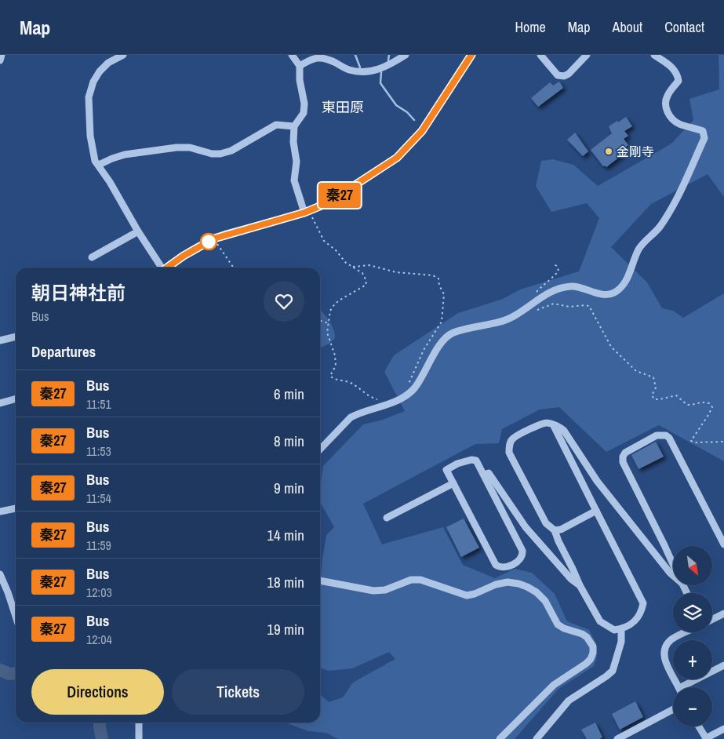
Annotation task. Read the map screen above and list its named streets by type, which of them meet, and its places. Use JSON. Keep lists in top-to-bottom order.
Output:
{
  "districts": ["東田原"],
  "places": ["金剛寺"],
  "lines": ["bus line 秦27"],
  "north": "bottom right",
  "page": {
    "header": "Map",
    "nav": [
      "Home",
      "Map",
      "About",
      "Contact"
    ],
    "on_map": "秦27",
    "heading": [
      ["朝日神社前", "Bus"],
      "Departures"
    ],
    "list": [
      {
        "mark": "秦27",
        "name": "Bus",
        "note": "11:51",
        "value": "6 min"
      },
      {
        "mark": "秦27",
        "name": "Bus",
        "note": "11:53",
        "value": "8 min"
      },
      {
        "mark": "秦27",
        "name": "Bus",
        "note": "11:54",
        "value": "9 min"
      },
      {
        "mark": "秦27",
        "name": "Bus",
        "note": "11:59",
        "value": "14 min"
      },
      {
        "mark": "秦27",
        "name": "Bus",
        "note": "12:03",
        "value": "18 min"
      },
      {
        "mark": "秦27",
        "name": "Bus",
        "note": "12:04",
        "value": "19 min"
      }
    ],
    "map_buttons": ["+", "−"],
    "buttons": ["Directions", "Tickets"]
  }
}
